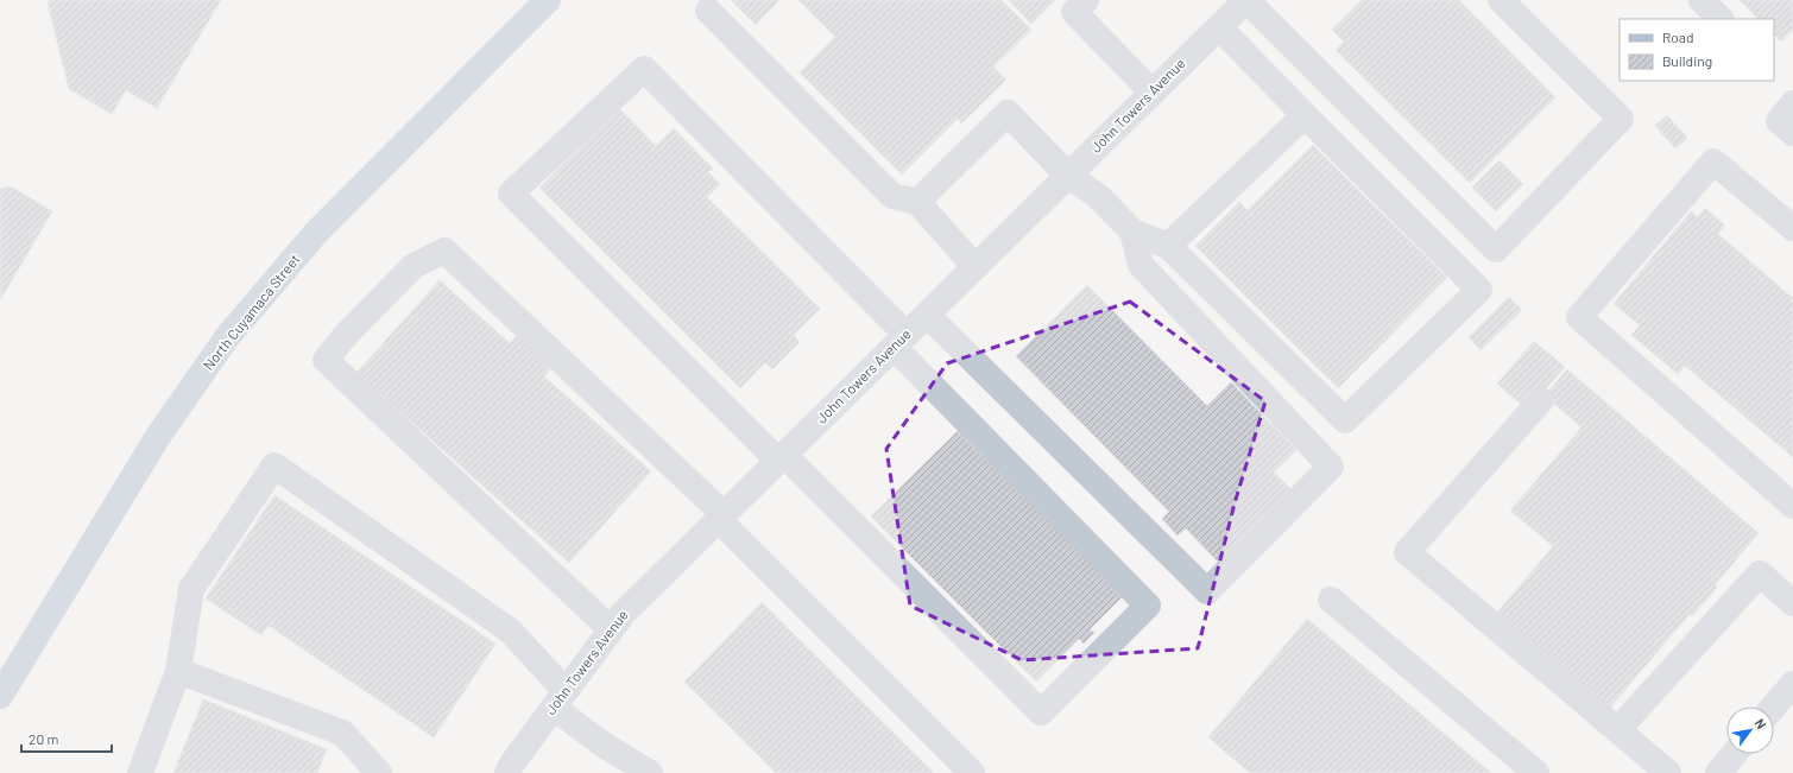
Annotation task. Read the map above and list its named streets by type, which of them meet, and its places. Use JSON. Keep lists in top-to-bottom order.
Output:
{
  "streets": {
    "main road": ["North Cuyamaca Street"],
    "street": ["John Towers Avenue"]
  },
  "legend": ["Road", "Building"],
  "scale_bar": "20 m",
  "north": "top right"
}
